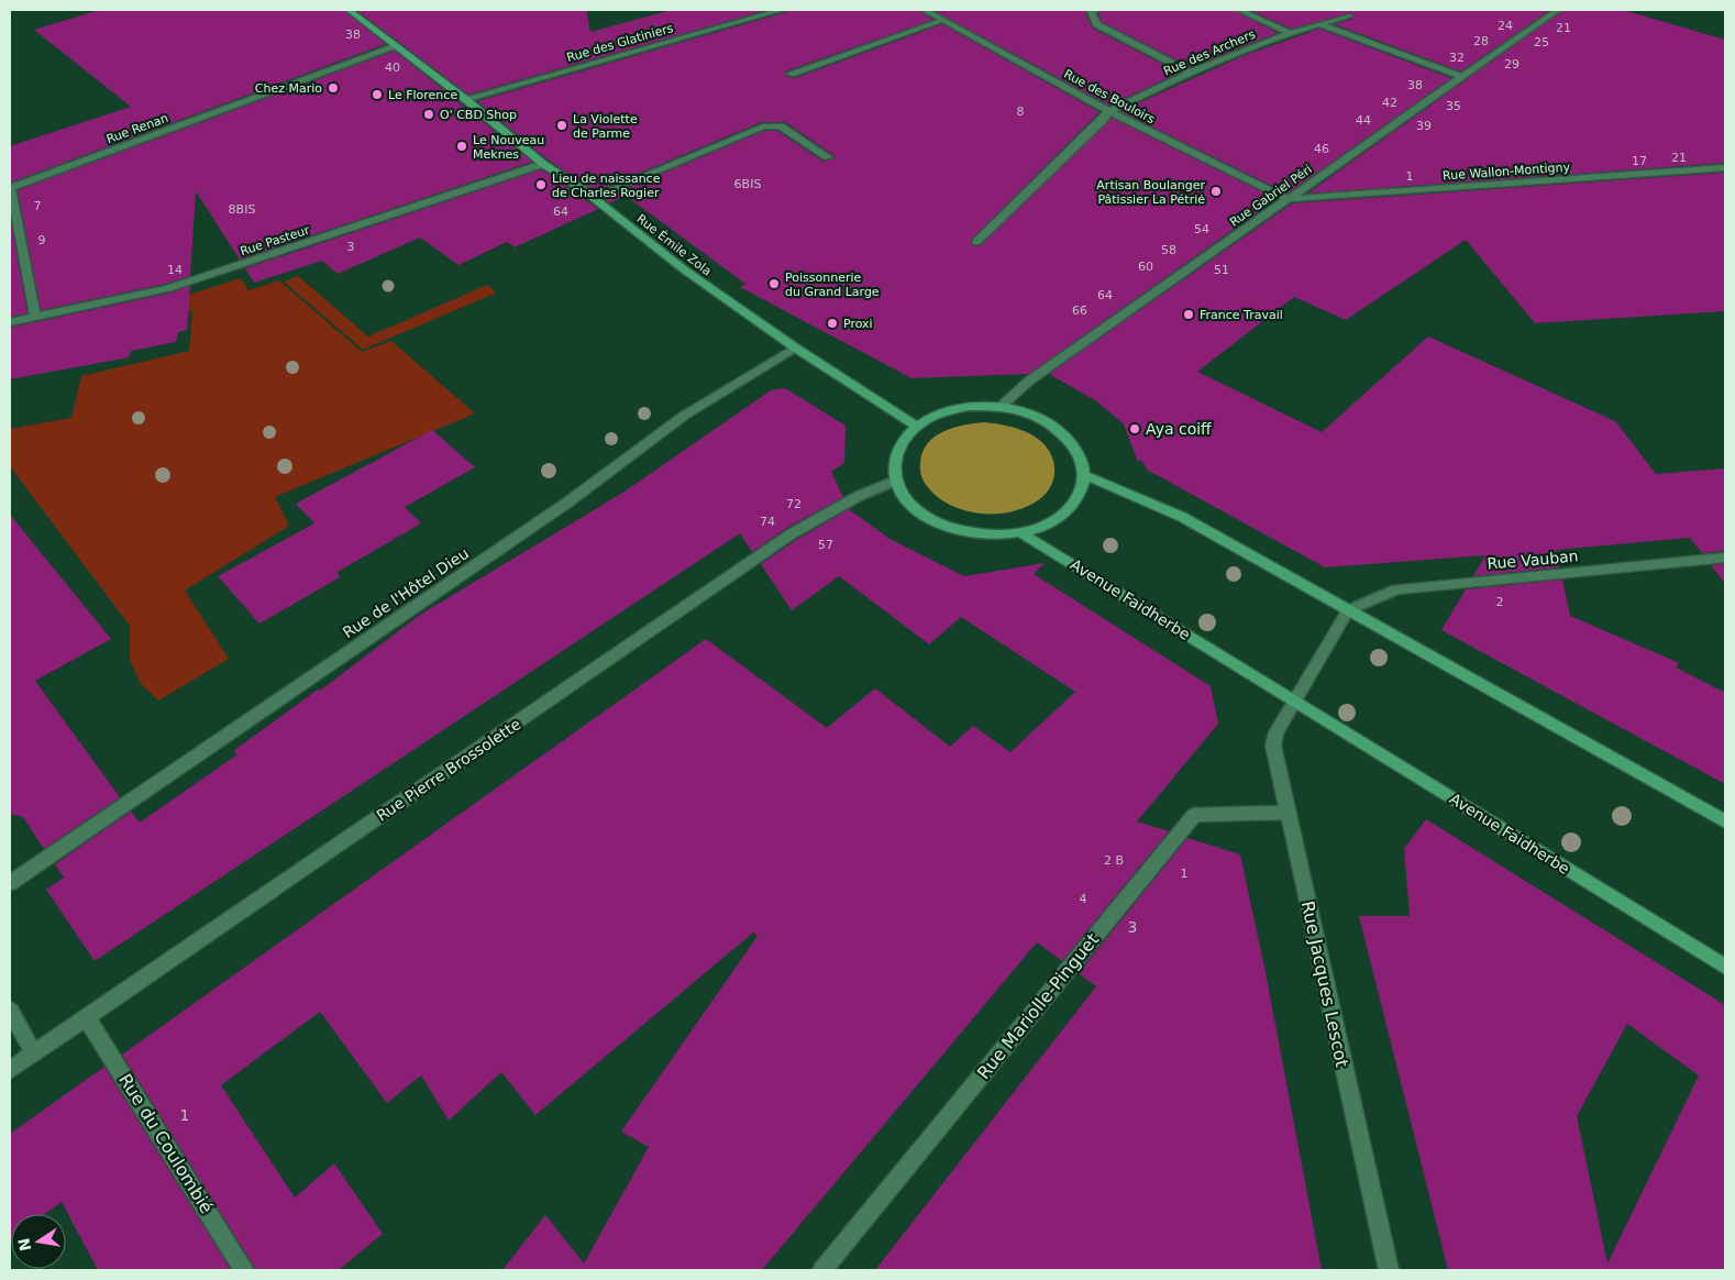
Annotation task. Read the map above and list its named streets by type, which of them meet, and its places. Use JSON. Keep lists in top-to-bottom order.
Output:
{
  "streets": {
    "street": [
      "Rue des Glatiniers",
      "Rue des Archers",
      "Rue des Bouloirs",
      "Rue Renan",
      "Rue Wallon-Montigny",
      "Rue Gabriel Péri",
      "Rue Pasteur",
      "Rue Émile Zola",
      "Rue Vauban",
      "Rue de l'Hôtel Dieu",
      "Avenue Faidherbe",
      "Rue Pierre Brossolette",
      "Rue Jacques Lescot",
      "Rue Mariolle-Pinguet",
      "Rue du Coulombié"
    ]
  },
  "crossings": [
    ["Rue des Glatiniers", "Rue Émile Zola"],
    ["Rue des Archers", "Rue des Bouloirs"],
    ["Rue des Bouloirs", "Rue Wallon-Montigny"],
    ["Rue des Bouloirs", "Rue Gabriel Péri"],
    ["Rue Renan", "Rue Pasteur"],
    ["Rue Renan", "Rue Émile Zola"],
    ["Rue Wallon-Montigny", "Rue Gabriel Péri"],
    ["Rue Gabriel Péri", "Rue Émile Zola"],
    ["Rue Gabriel Péri", "Avenue Faidherbe"],
    ["Rue Gabriel Péri", "Rue Pierre Brossolette"],
    ["Rue Pasteur", "Rue Émile Zola"],
    ["Rue Émile Zola", "Rue de l'Hôtel Dieu"],
    ["Rue Émile Zola", "Avenue Faidherbe"],
    ["Rue Émile Zola", "Rue Pierre Brossolette"],
    ["Avenue Faidherbe", "Rue Pierre Brossolette"],
    ["Avenue Faidherbe", "Rue Jacques Lescot"],
    ["Rue Pierre Brossolette", "Rue du Coulombié"],
    ["Rue Jacques Lescot", "Rue Mariolle-Pinguet"]
  ],
  "places": [
    "Chez Mario",
    "Le Florence",
    "O' CBD Shop",
    "La Violette de Parme",
    "Le Nouveau Meknes",
    "Lieu de naissance de Charles Rogier",
    "Artisan Boulanger Pâtissier La Pétriė",
    "Poissonnerie du Grand Large",
    "France Travail",
    "Proxi",
    "Aya coiff"
  ],
  "house_numbers": [
    "24",
    "21",
    "38",
    "28",
    "25",
    "32",
    "29",
    "40",
    "38",
    "42",
    "35",
    "8",
    "44",
    "39",
    "46",
    "21",
    "17",
    "1",
    "6BIS",
    "7",
    "8BIS",
    "64",
    "54",
    "9",
    "3",
    "58",
    "60",
    "14",
    "51",
    "64",
    "66",
    "72",
    "74",
    "57",
    "2",
    "2 B",
    "1",
    "4",
    "3",
    "1"
  ],
  "north": "left"
}
